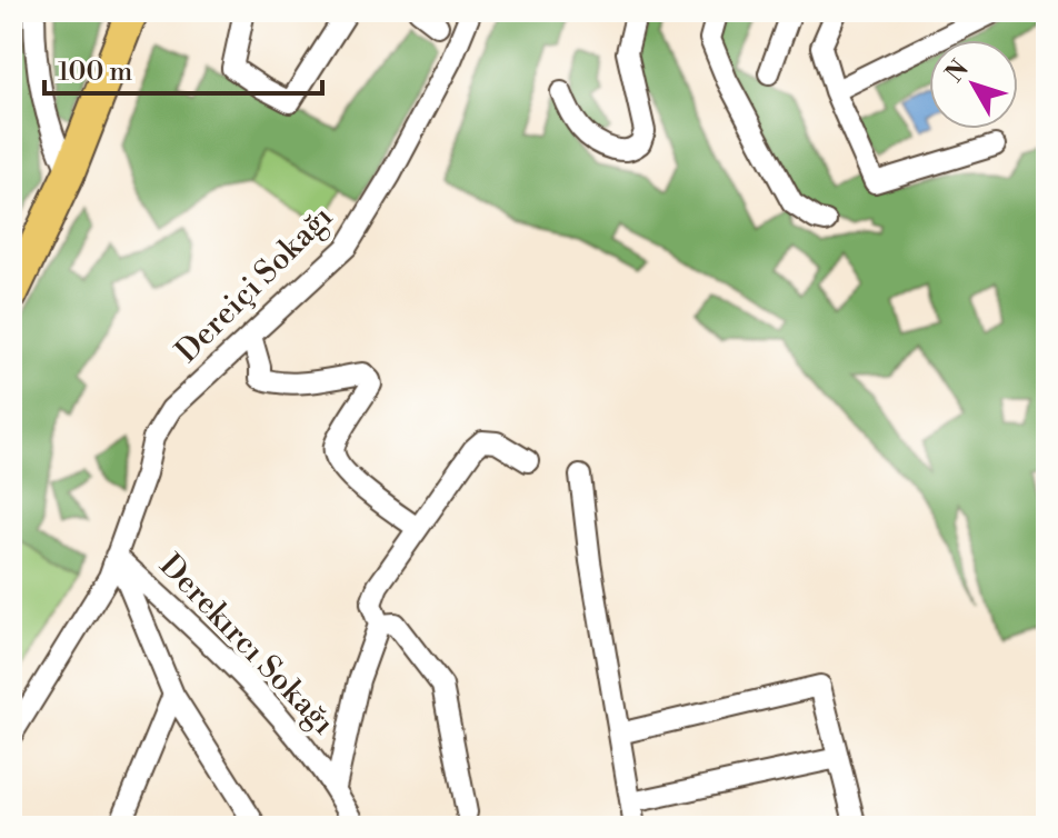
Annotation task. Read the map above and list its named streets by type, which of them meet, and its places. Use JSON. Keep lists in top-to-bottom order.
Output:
{
  "streets": {
    "street": ["Dereiçi Sokağı", "Derekırcı Sokağı"]
  },
  "crossings": [
    ["Dereiçi Sokağı", "Derekırcı Sokağı"]
  ],
  "scale_bar": "100 m",
  "north": "top left"
}
